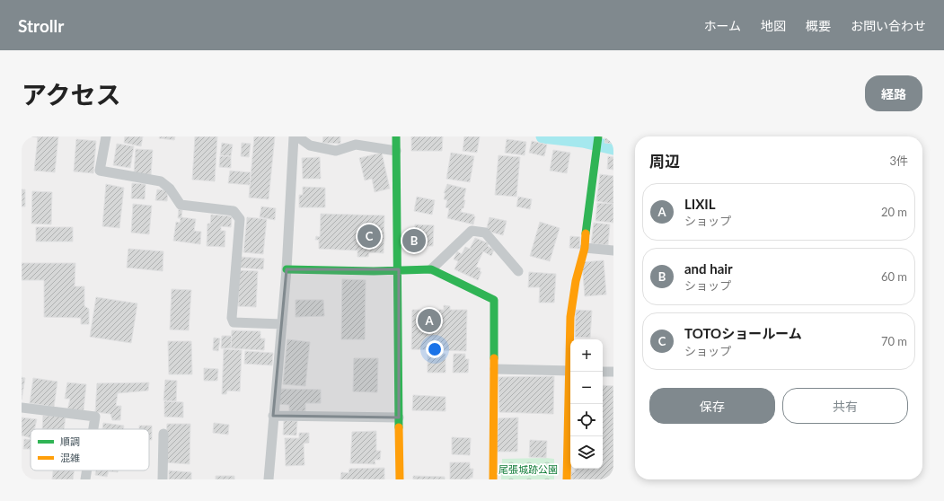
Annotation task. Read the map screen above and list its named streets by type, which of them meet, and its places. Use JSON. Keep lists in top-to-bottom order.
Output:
{
  "parks": ["尾張城跡公園"],
  "legend": ["順調", "混雑"],
  "page": {
    "header": "Strollr",
    "nav": [
      "ホーム",
      "地図",
      "概要",
      "お問い合わせ"
    ],
    "title": "アクセス",
    "buttons": [
      "経路",
      ["保存", "共有"]
    ],
    "heading": ["周辺", "3件"],
    "list": [
      {
        "mark": "A",
        "name": "LIXIL",
        "note": "ショップ",
        "value": "20 m"
      },
      {
        "mark": "B",
        "name": "and hair",
        "note": "ショップ",
        "value": "60 m"
      },
      {
        "mark": "C",
        "name": "TOTOショールーム",
        "note": "ショップ",
        "value": "70 m"
      }
    ],
    "pins": ["C", "B", "A"],
    "map_buttons": ["+", "−"]
  }
}
